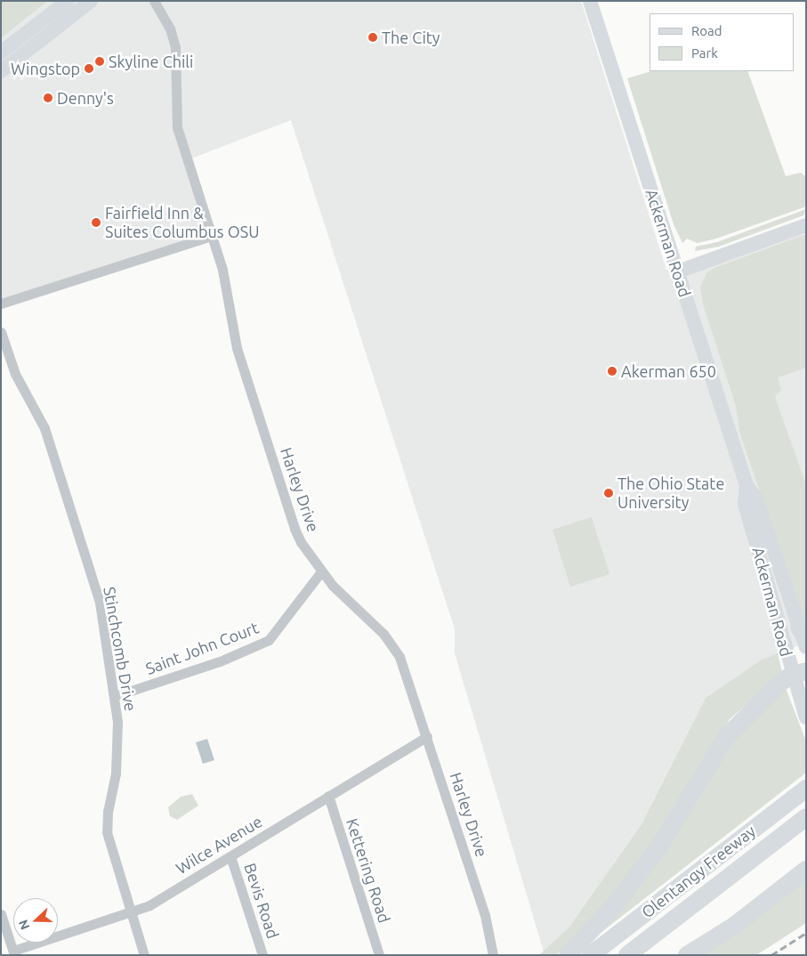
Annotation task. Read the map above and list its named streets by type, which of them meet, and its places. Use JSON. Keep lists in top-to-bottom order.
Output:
{
  "streets": {
    "highway": ["Olentangy Freeway"],
    "main road": ["Ackerman Road"],
    "street": [
      "Harley Drive",
      "Saint John Court",
      "Stinchcomb Drive",
      "Wilce Avenue",
      "Kettering Road",
      "Bevis Road"
    ]
  },
  "crossings": [
    ["Harley Drive", "Saint John Court"],
    ["Harley Drive", "Wilce Avenue"],
    ["Saint John Court", "Stinchcomb Drive"],
    ["Stinchcomb Drive", "Wilce Avenue"],
    ["Wilce Avenue", "Kettering Road"],
    ["Wilce Avenue", "Bevis Road"]
  ],
  "places": [
    "The City",
    "Skyline Chili",
    "Wingstop",
    "Denny's",
    "Fairfield Inn & Suites Columbus OSU",
    "Akerman 650",
    "The Ohio State University"
  ],
  "legend": ["Road", "Park"],
  "north": "left"
}
